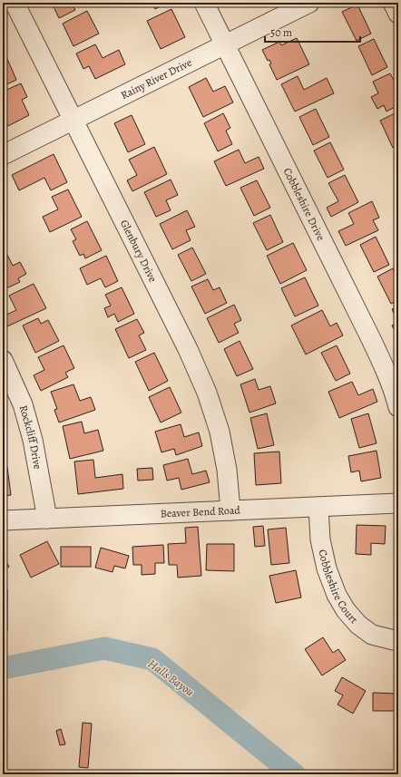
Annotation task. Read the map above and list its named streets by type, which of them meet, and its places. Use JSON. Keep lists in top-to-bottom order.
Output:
{
  "streets": {
    "street": [
      "Rainy River Drive",
      "Cobbleshire Drive",
      "Glenbury Drive",
      "Rockcliff Drive",
      "Beaver Bend Road",
      "Cobbleshire Court"
    ]
  },
  "crossings": [
    ["Rainy River Drive", "Cobbleshire Drive"],
    ["Rainy River Drive", "Glenbury Drive"],
    ["Glenbury Drive", "Beaver Bend Road"],
    ["Rockcliff Drive", "Beaver Bend Road"],
    ["Beaver Bend Road", "Cobbleshire Court"]
  ],
  "water": ["Halls Bayou"],
  "scale_bar": "50 m"
}
